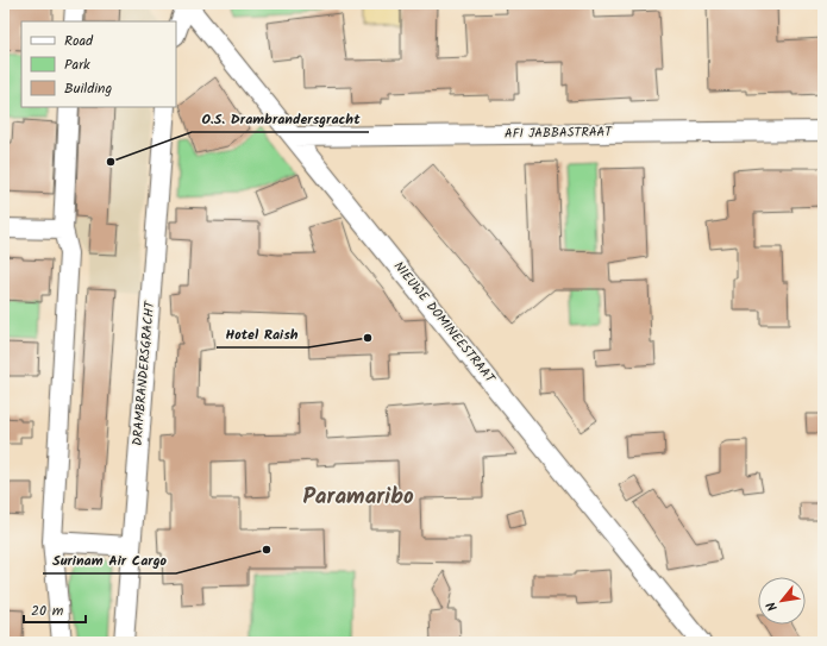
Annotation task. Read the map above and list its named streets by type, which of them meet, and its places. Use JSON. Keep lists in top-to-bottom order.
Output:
{
  "streets": {
    "street": ["AFI JABBASTRAAT", "NIEUWE DOMINEESTRAAT", "DRAMBRANDERSGRACHT"]
  },
  "crossings": [
    ["AFI JABBASTRAAT", "NIEUWE DOMINEESTRAAT"]
  ],
  "districts": ["Paramaribo"],
  "places": ["O.S. Drambrandersgracht", "Hotel Raish", "Surinam Air Cargo"],
  "legend": ["Road", "Park", "Building"],
  "scale_bar": "20 m",
  "north": "bottom left"
}
